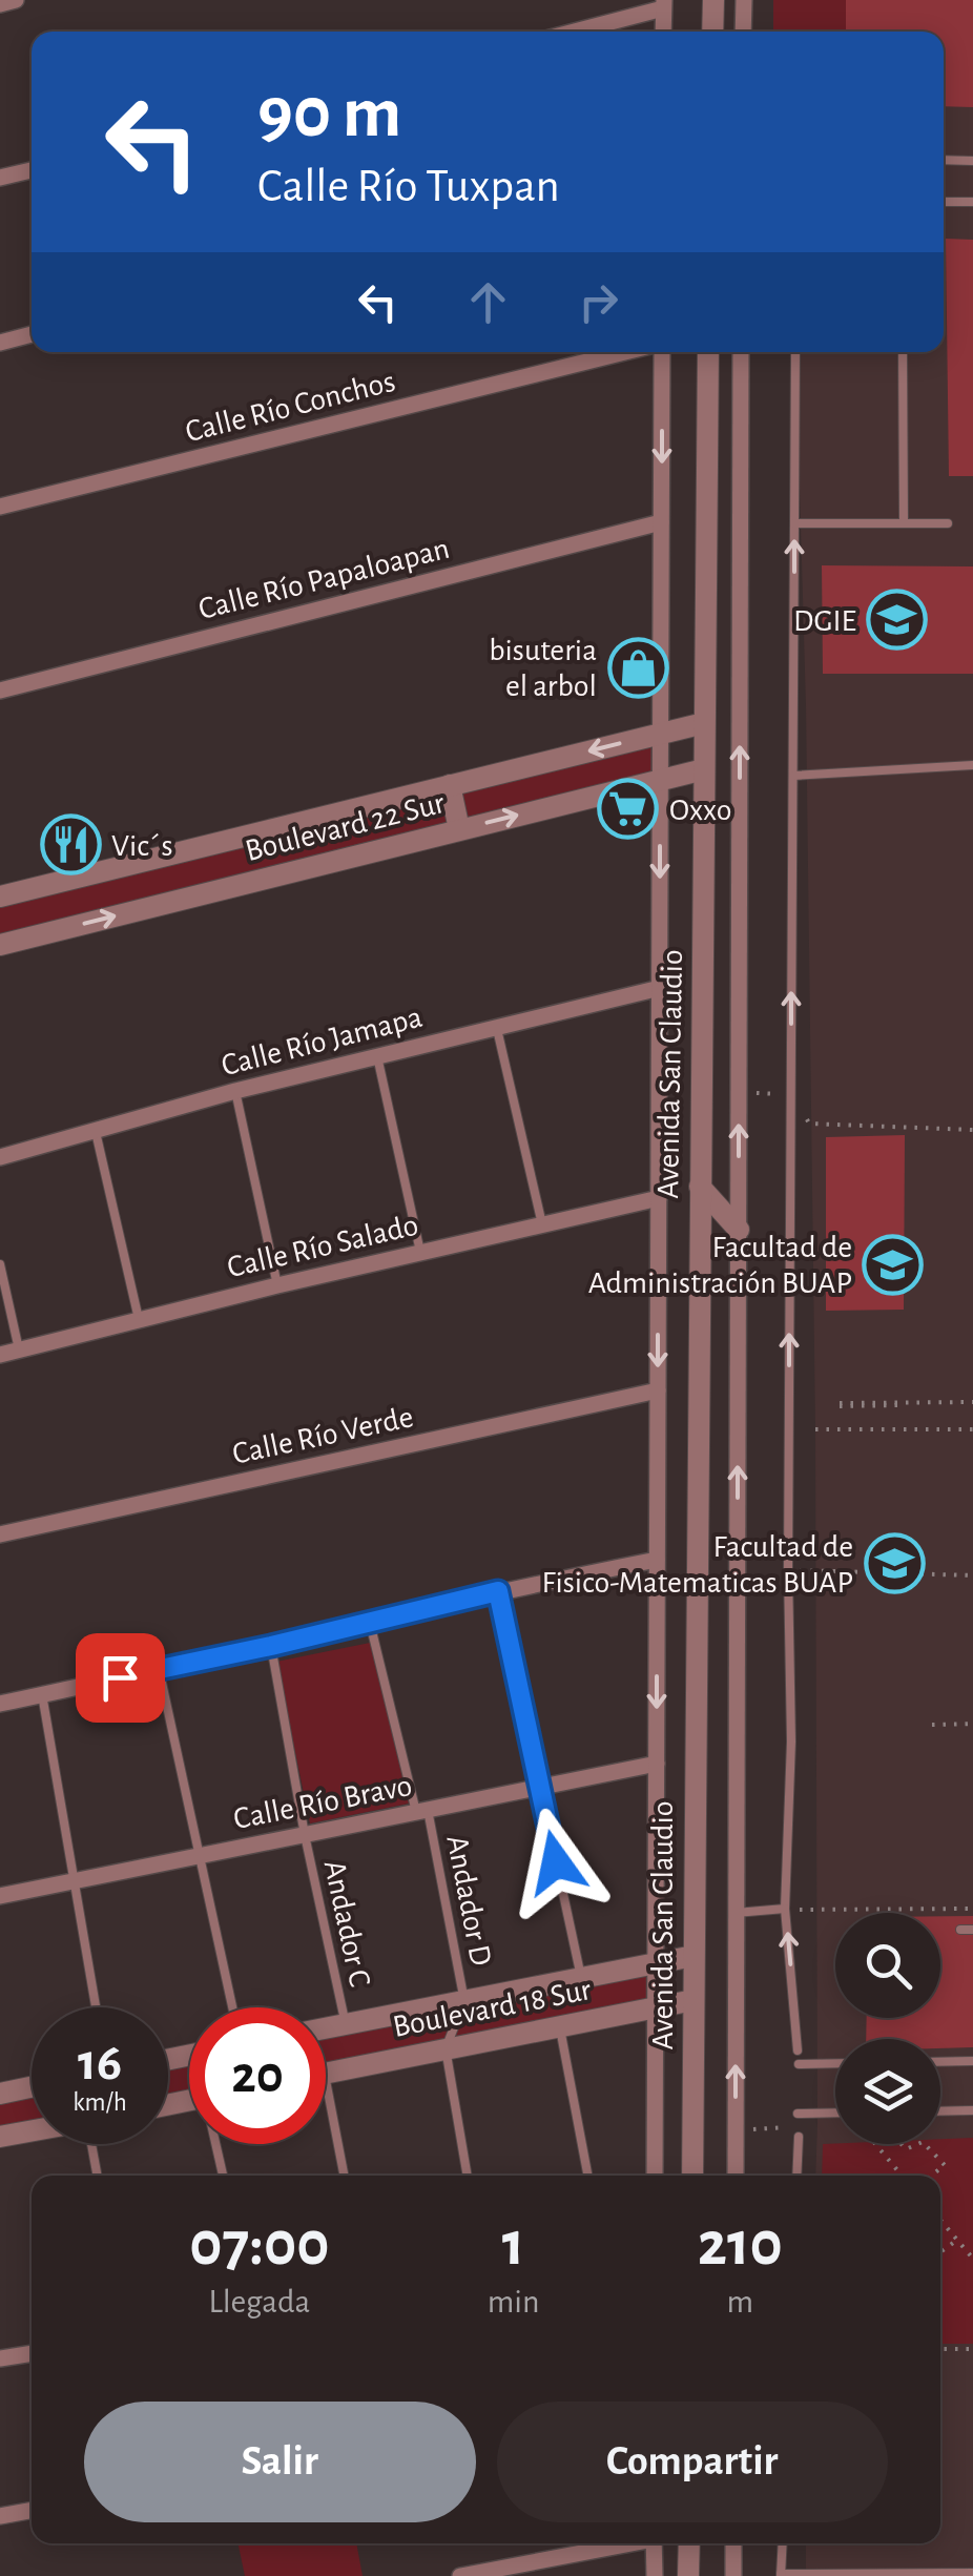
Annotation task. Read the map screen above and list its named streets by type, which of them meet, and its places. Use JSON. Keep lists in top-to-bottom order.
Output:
{
  "streets": {
    "street": [
      "Calle Río Conchos",
      "Calle Río Papaloapan",
      "Boulevard 22 Sur",
      "Calle Río Jamapa",
      "Avenida San Claudio",
      "Calle Río Salado",
      "Calle Río Verde",
      "Calle Río Bravo",
      "Boulevard 18 Sur"
    ],
    "lane": ["Andador D", "Andador C"]
  },
  "crossings": [
    ["Calle Río Papaloapan", "Avenida San Claudio"],
    ["Boulevard 22 Sur", "Avenida San Claudio"],
    ["Calle Río Jamapa", "Avenida San Claudio"],
    ["Avenida San Claudio", "Calle Río Salado"],
    ["Avenida San Claudio", "Calle Río Verde"],
    ["Avenida San Claudio", "Calle Río Bravo"],
    ["Avenida San Claudio", "Boulevard 18 Sur"],
    ["Calle Río Bravo", "Andador D"],
    ["Calle Río Bravo", "Andador C"],
    ["Andador D", "Boulevard 18 Sur"],
    ["Andador C", "Boulevard 18 Sur"]
  ],
  "places": {
    "school or university": ["DGIE", "Facultad de Administración BUAP", "Facultad de Fisico-Matematicas BUAP"],
    "shop": ["bisuteria el arbol"],
    "supermarket": ["Oxxo"],
    "restaurant": ["Vic´s"]
  },
  "page": {
    "turn": ["90 m", "Calle Río Tuxpan"],
    "speed": "16 km/h",
    "limit": "20",
    "eta": [
      "07:00",
      "Llegada",
      "1",
      "min",
      "210",
      "m"
    ],
    "buttons": ["Salir", "Compartir"]
  }
}
